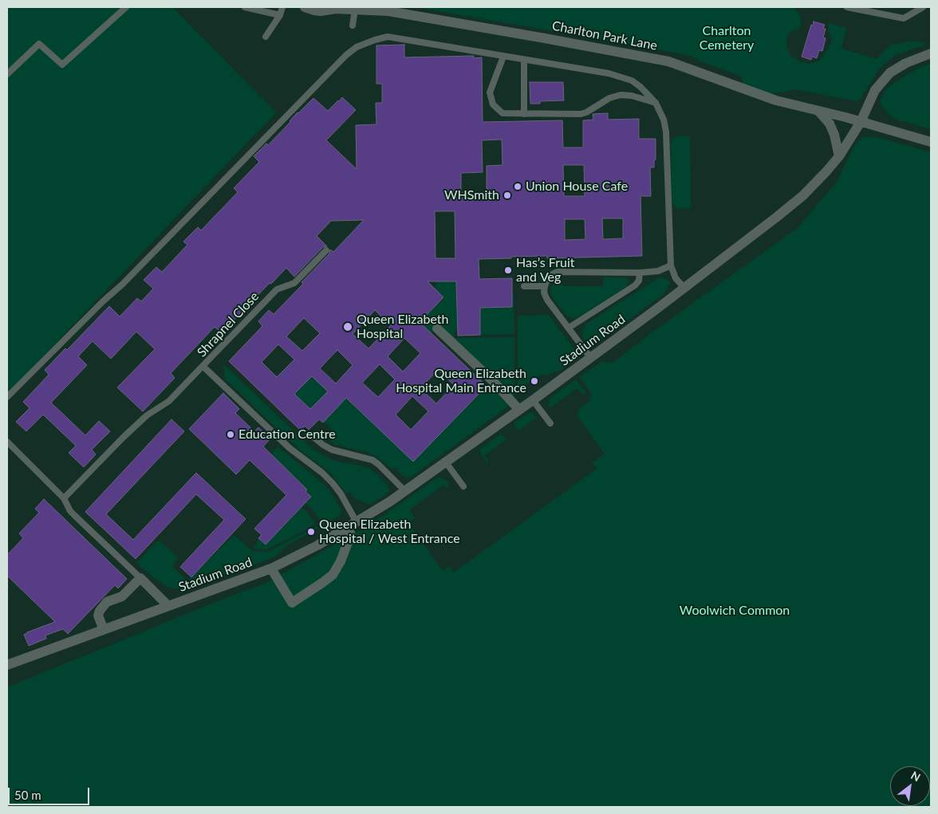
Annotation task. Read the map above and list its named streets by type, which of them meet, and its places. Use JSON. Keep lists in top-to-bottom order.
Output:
{
  "streets": {
    "street": ["Charlton Park Lane", "Stadium Road"],
    "lane": ["Shrapnel Close"]
  },
  "crossings": [
    ["Charlton Park Lane", "Stadium Road"],
    ["Shrapnel Close", "Stadium Road"]
  ],
  "parks": ["Charlton Cemetery", "Woolwich Common"],
  "places": [
    "Union House Cafe",
    "WHSmith",
    "Has’s Fruit and Veg",
    "Queen Elizabeth Hospital",
    "Queen Elizabeth Hospital Main Entrance",
    "Education Centre",
    "Queen Elizabeth Hospital / West Entrance"
  ],
  "scale_bar": "50 m",
  "north": "top right"
}
